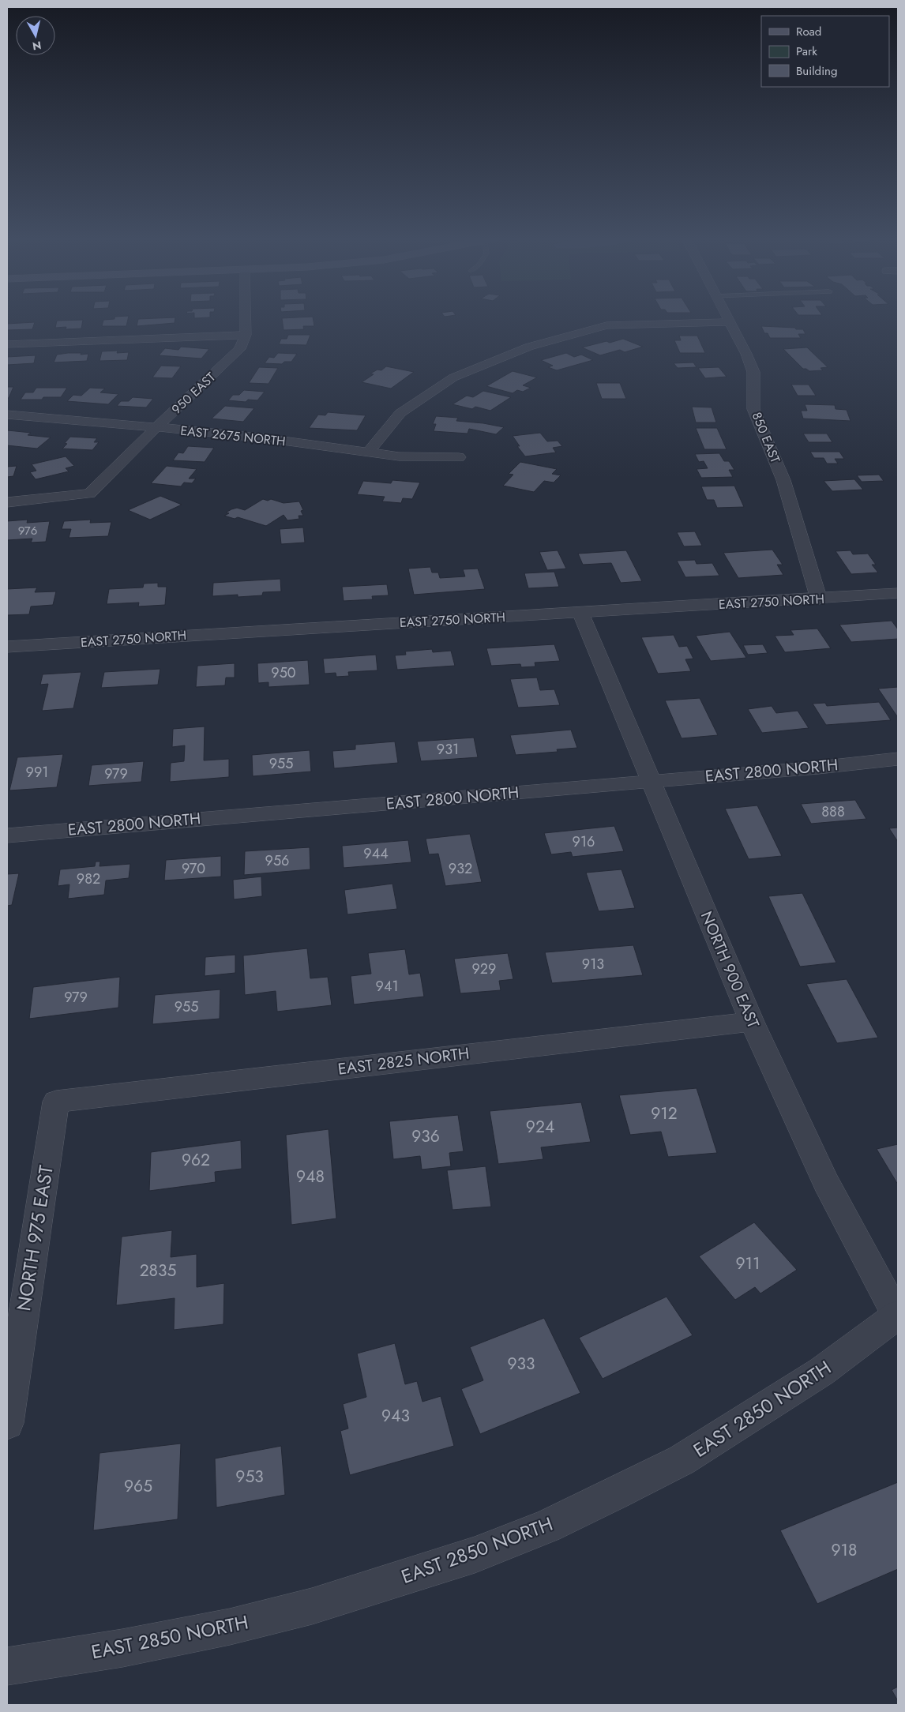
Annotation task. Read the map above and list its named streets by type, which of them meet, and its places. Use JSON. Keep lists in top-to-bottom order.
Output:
{
  "streets": {
    "street": [
      "950 EAST",
      "EAST 2675 NORTH",
      "850 EAST",
      "EAST 2750 NORTH",
      "EAST 2800 NORTH",
      "NORTH 900 EAST",
      "EAST 2825 NORTH",
      "NORTH 975 EAST",
      "EAST 2850 NORTH"
    ]
  },
  "crossings": [
    ["950 EAST", "EAST 2675 NORTH"],
    ["850 EAST", "EAST 2750 NORTH"],
    ["EAST 2750 NORTH", "NORTH 900 EAST"],
    ["EAST 2800 NORTH", "NORTH 900 EAST"],
    ["NORTH 900 EAST", "EAST 2825 NORTH"],
    ["NORTH 900 EAST", "EAST 2850 NORTH"],
    ["EAST 2825 NORTH", "NORTH 975 EAST"]
  ],
  "house_numbers": [
    "976",
    "950",
    "931",
    "955",
    "991",
    "979",
    "888",
    "916",
    "944",
    "956",
    "970",
    "932",
    "982",
    "913",
    "929",
    "941",
    "979",
    "955",
    "912",
    "924",
    "936",
    "962",
    "948",
    "911",
    "2835",
    "933",
    "943",
    "953",
    "965",
    "918"
  ],
  "legend": ["Road", "Park", "Building"],
  "north": "bottom"
}
